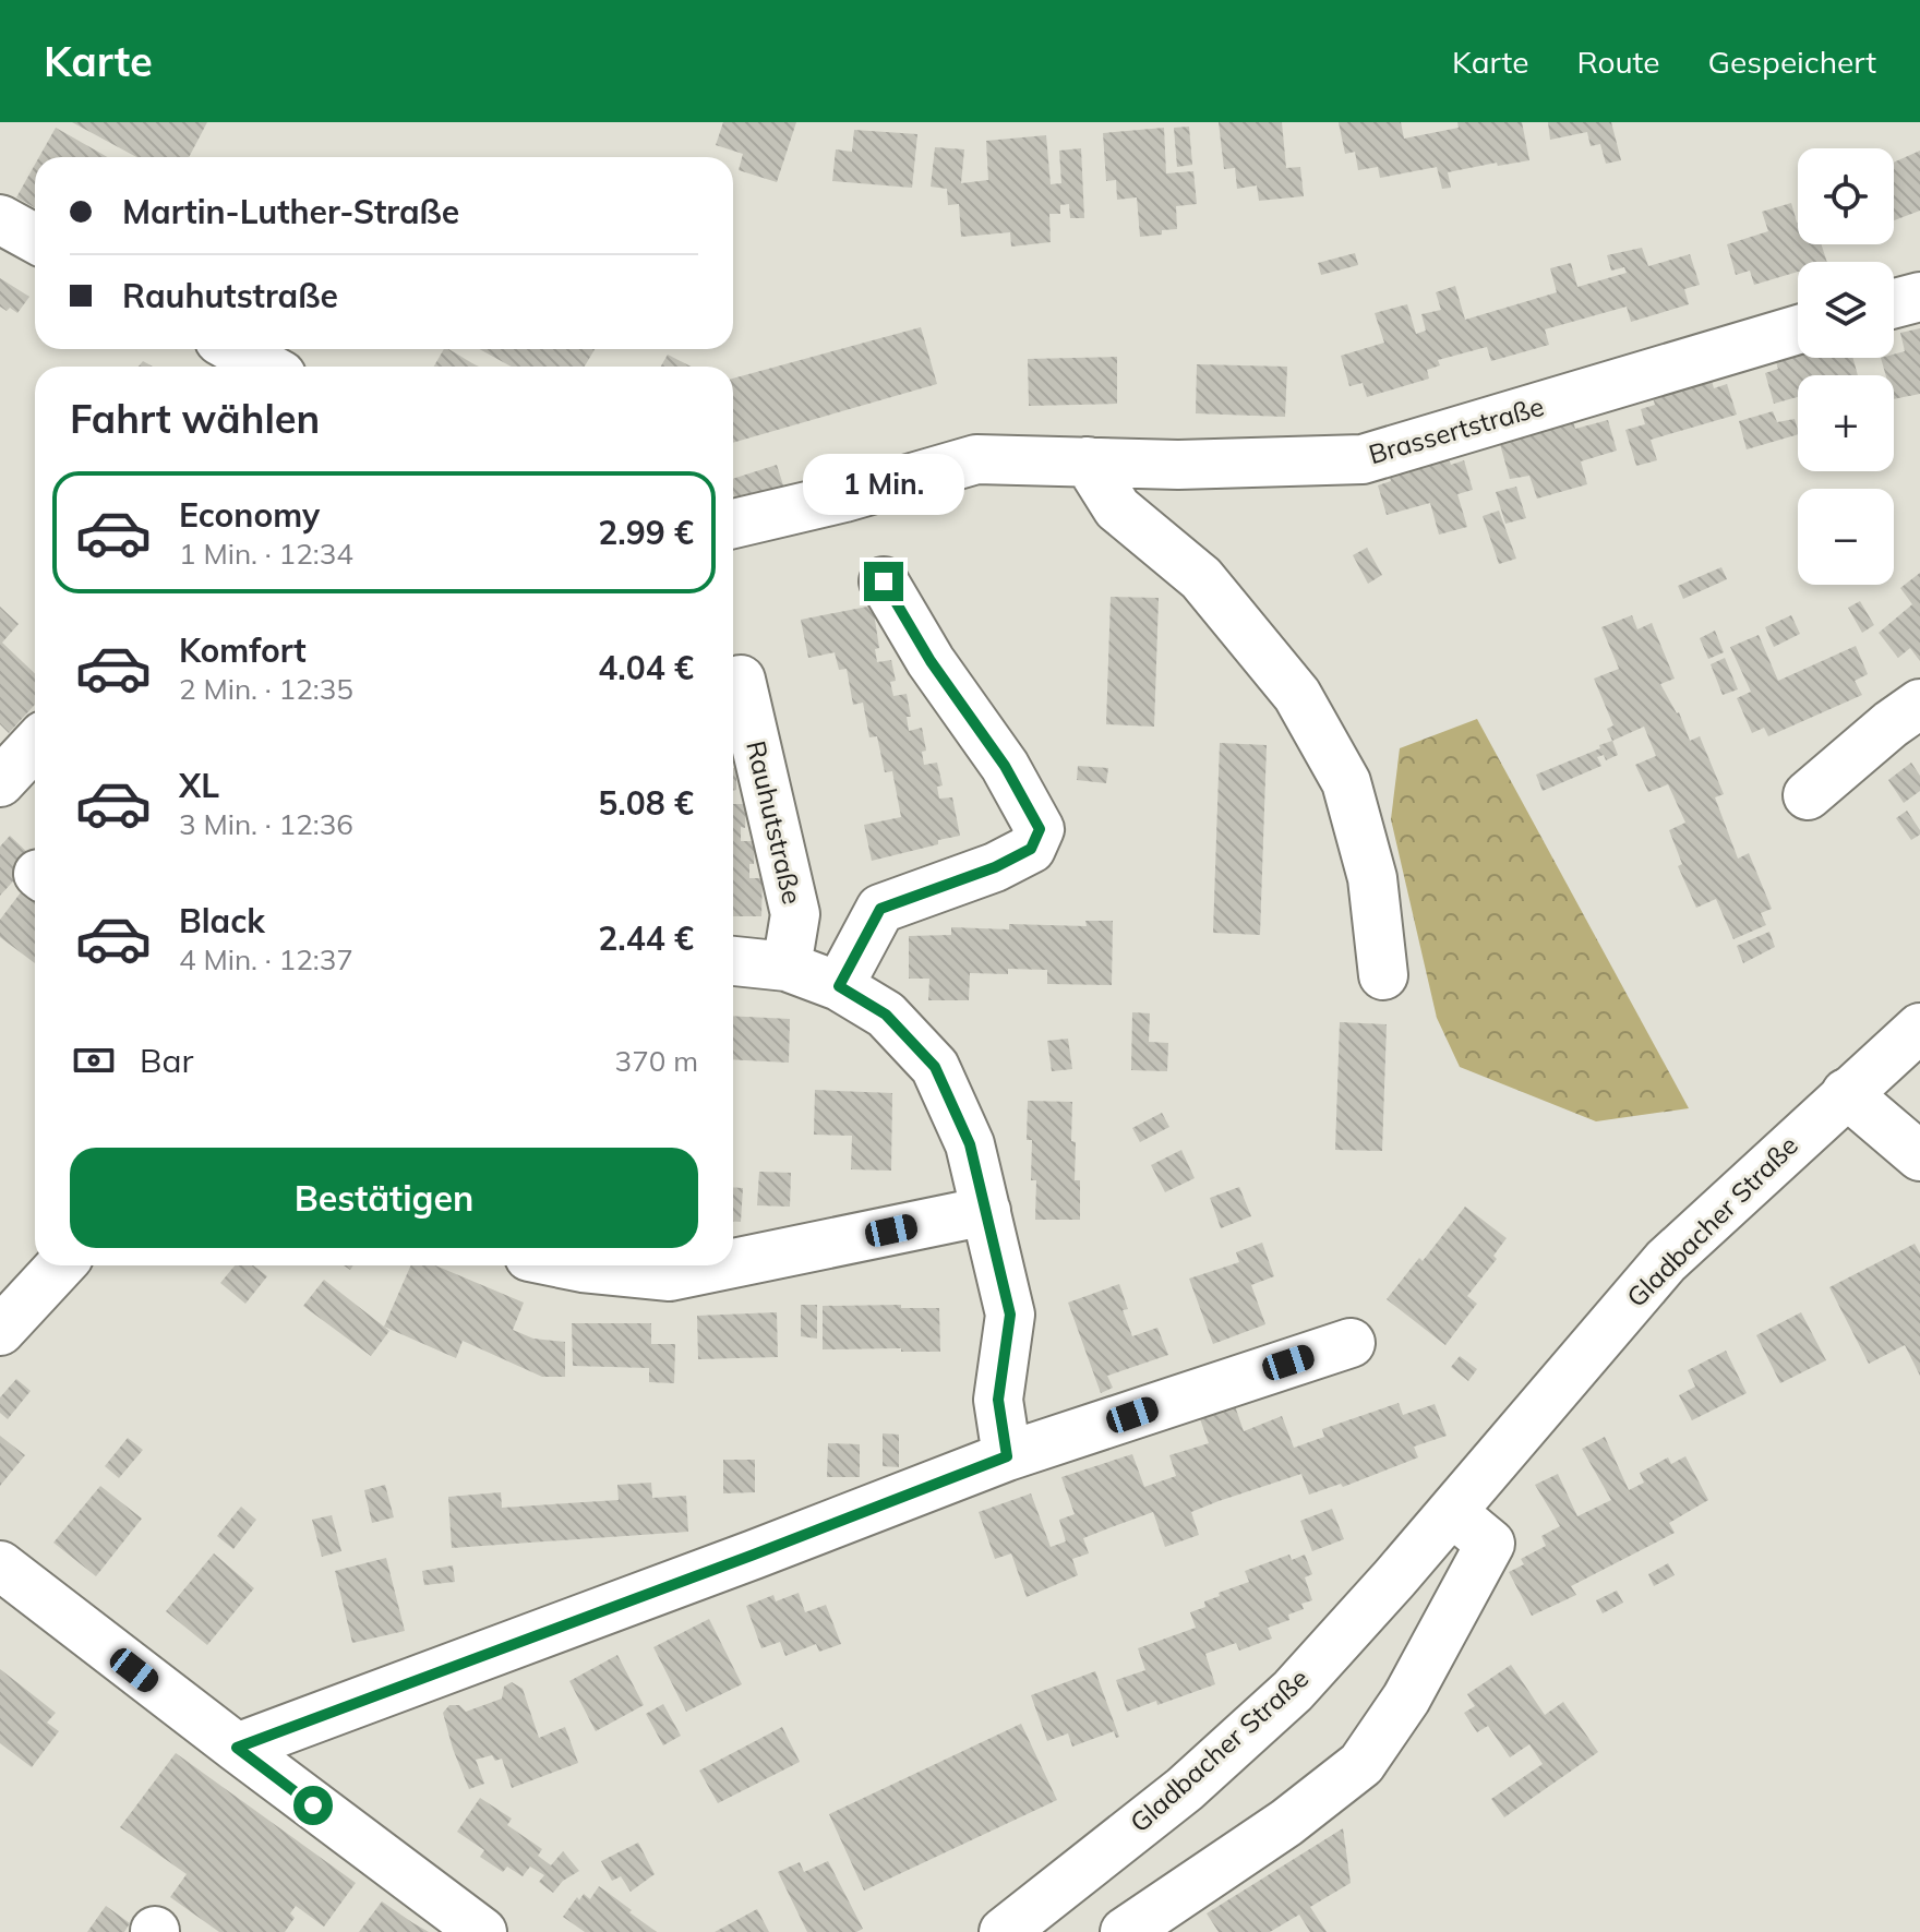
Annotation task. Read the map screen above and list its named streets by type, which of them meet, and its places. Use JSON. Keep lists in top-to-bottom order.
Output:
{
  "streets": {
    "street": ["Brassertstraße", "Rauhutstraße", "Gladbacher Straße"]
  },
  "page": {
    "header": "Karte",
    "nav": ["Karte", "Route", "Gespeichert"],
    "map_buttons": ["+", "−"],
    "banner": ["Martin-Luther-Straße", "Rauhutstraße"],
    "heading": "Fahrt wählen",
    "bubble": "1 Min.",
    "list": [
      {
        "name": "Economy",
        "note": "1 Min. · 12:34",
        "value": "2.99 €"
      },
      {
        "name": "Komfort",
        "note": "2 Min. · 12:35",
        "value": "4.04 €"
      },
      {
        "name": "XL",
        "note": "3 Min. · 12:36",
        "value": "5.08 €"
      },
      {
        "name": "Black",
        "note": "4 Min. · 12:37",
        "value": "2.44 €"
      }
    ],
    "pay": ["Bar", "370 m"],
    "buttons": "Bestätigen"
  }
}
